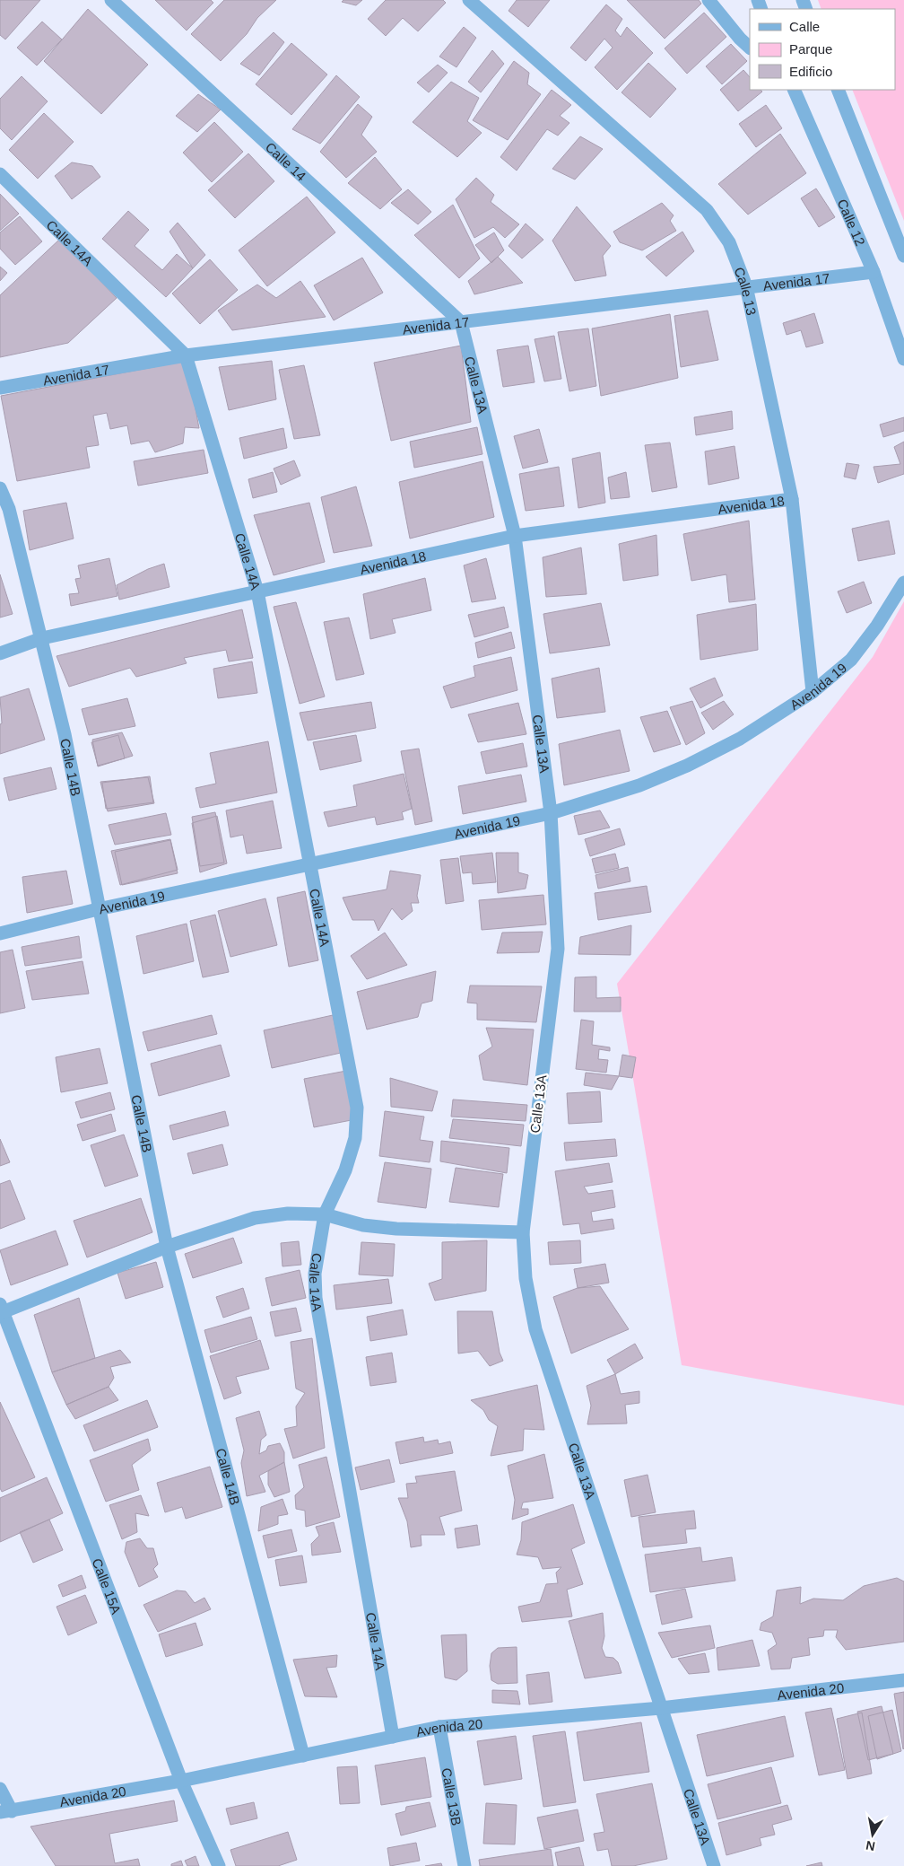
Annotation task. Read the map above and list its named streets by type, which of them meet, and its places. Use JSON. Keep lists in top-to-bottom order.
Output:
{
  "streets": {
    "street": [
      "Calle 14",
      "Calle 12",
      "Calle 14A",
      "Avenida 17",
      "Calle 13",
      "Calle 13A",
      "Avenida 18",
      "Avenida 19",
      "Calle 14B",
      "Calle 15A",
      "Avenida 20",
      "Calle 13B"
    ]
  },
  "crossings": [
    ["Calle 14", "Avenida 17"],
    ["Calle 14", "Calle 13A"],
    ["Calle 12", "Avenida 17"],
    ["Calle 14A", "Avenida 17"],
    ["Calle 14A", "Avenida 18"],
    ["Calle 14A", "Avenida 19"],
    ["Calle 14A", "Avenida 20"],
    ["Avenida 17", "Calle 13"],
    ["Avenida 17", "Calle 13A"],
    ["Calle 13", "Avenida 18"],
    ["Calle 13", "Avenida 19"],
    ["Calle 13A", "Avenida 18"],
    ["Calle 13A", "Avenida 19"],
    ["Calle 13A", "Avenida 20"],
    ["Avenida 18", "Calle 14B"],
    ["Avenida 19", "Calle 14B"],
    ["Calle 14B", "Avenida 20"],
    ["Calle 15A", "Avenida 20"],
    ["Avenida 20", "Calle 13B"]
  ],
  "legend": ["Calle", "Parque", "Edificio"],
  "north": "bottom"
}
